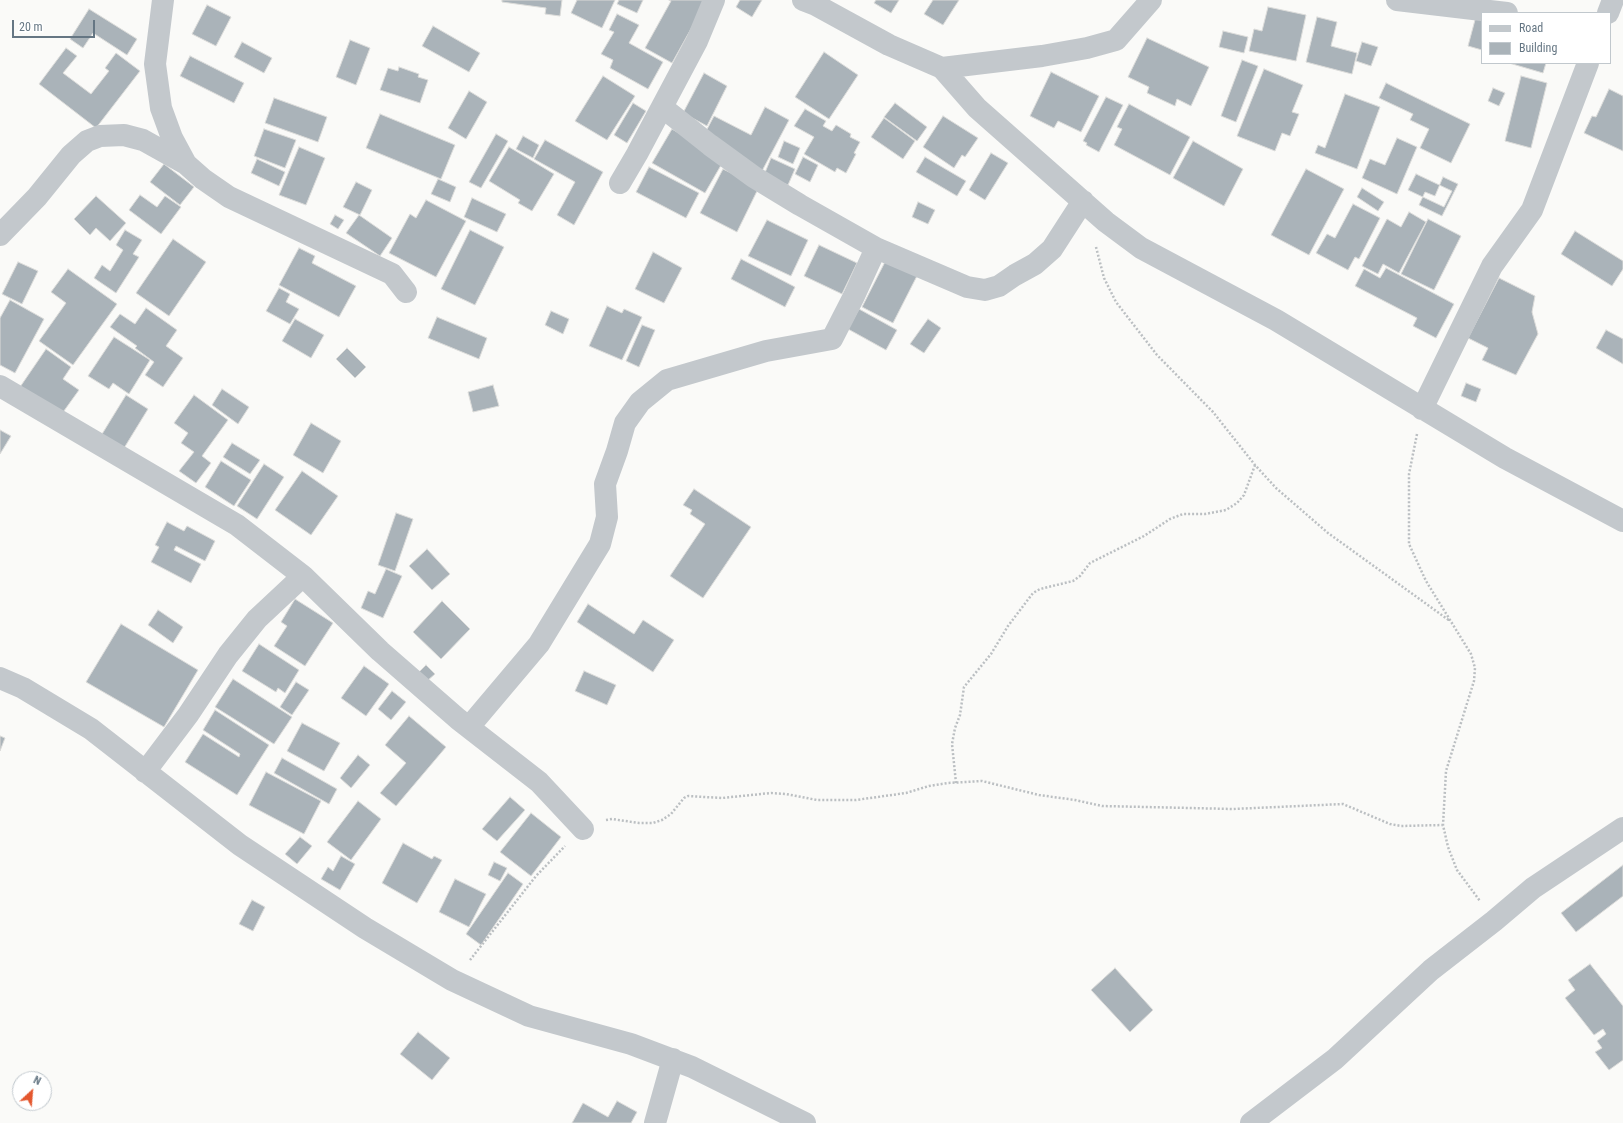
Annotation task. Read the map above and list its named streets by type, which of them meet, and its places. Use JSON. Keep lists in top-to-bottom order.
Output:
{
  "legend": ["Road", "Building"],
  "scale_bar": "20 m",
  "north": "top right"
}
